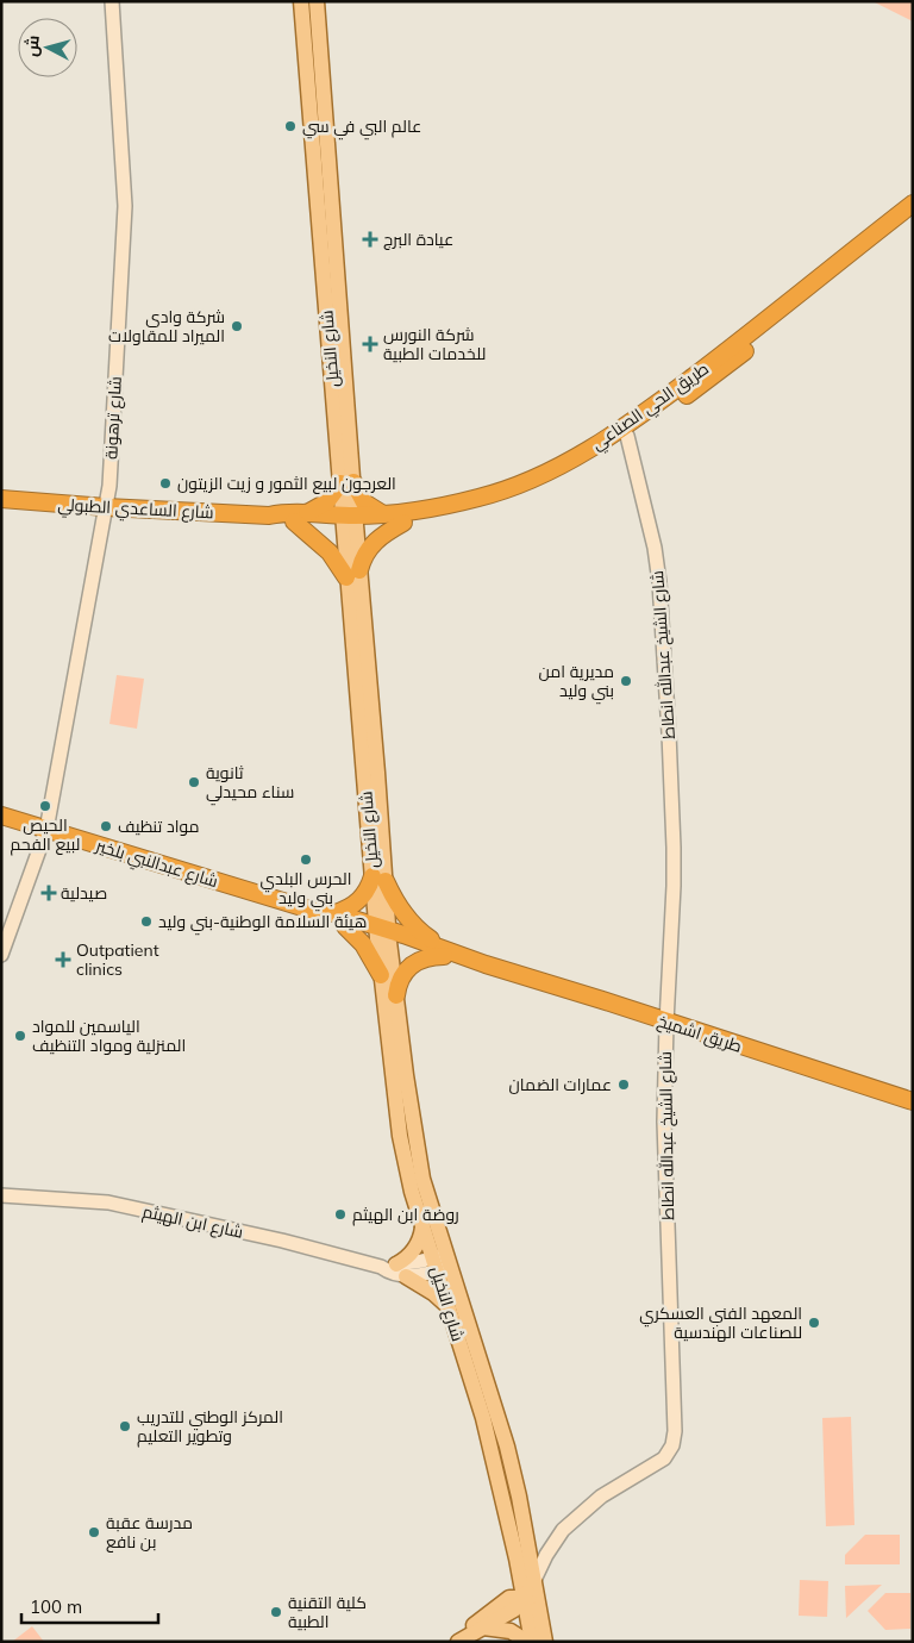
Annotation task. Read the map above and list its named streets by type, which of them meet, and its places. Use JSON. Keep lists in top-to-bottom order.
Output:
{
  "streets": {
    "highway": [
      "طريق الحي الصناعي",
      "شارع الساعدي الطبولي",
      "شارع عبدالنبي بلخير",
      "طريق اشميخ"
    ],
    "main road": [
      "شارع النخيل",
      "شارع ترهونة",
      "شارع الشيخ عبدالله انطاط",
      "شارع ابن الهيثم"
    ]
  },
  "crossings": [
    ["شارع النخيل", "طريق الحي الصناعي"],
    ["شارع النخيل", "شارع الساعدي الطبولي"],
    ["شارع النخيل", "شارع الشيخ عبدالله انطاط"],
    ["طريق الحي الصناعي", "شارع الساعدي الطبولي"],
    ["طريق الحي الصناعي", "شارع الشيخ عبدالله انطاط"],
    ["شارع ترهونة", "شارع الساعدي الطبولي"],
    ["شارع ترهونة", "شارع عبدالنبي بلخير"],
    ["شارع الشيخ عبدالله انطاط", "طريق اشميخ"]
  ],
  "places": {
    "other": [
      "عالم البي في سي",
      "شركة وادي الميراد للمقاولات",
      "العرجون لبيع الثمور و زيت الزيتون",
      "مديرية امن بني وليد",
      "ثانوية سناء محيدلي",
      "الحيص لبيع الفحم",
      "مواد تنظيف",
      "الحرس البلدي بني وليد",
      "هيئة السلامة الوطنية-بني وليد",
      "الياسمين للمواد المنزلية ومواد التنظيف",
      "عمارات الضمان",
      "روضة ابن الهيثم",
      "المعهد الفني العسكري للصناعات الهندسية",
      "المركز الوطني للتدريب وتطوير التعليم",
      "مدرسة عقبة بن نافع",
      "كلية التقنية الطبية"
    ],
    "health": [
      "عيادة البرج",
      "شركة النورس للخدمات الطبية",
      "صيدلية",
      "Outpatient clinics"
    ]
  },
  "scale_bar": "100 m",
  "north": "left"
}
